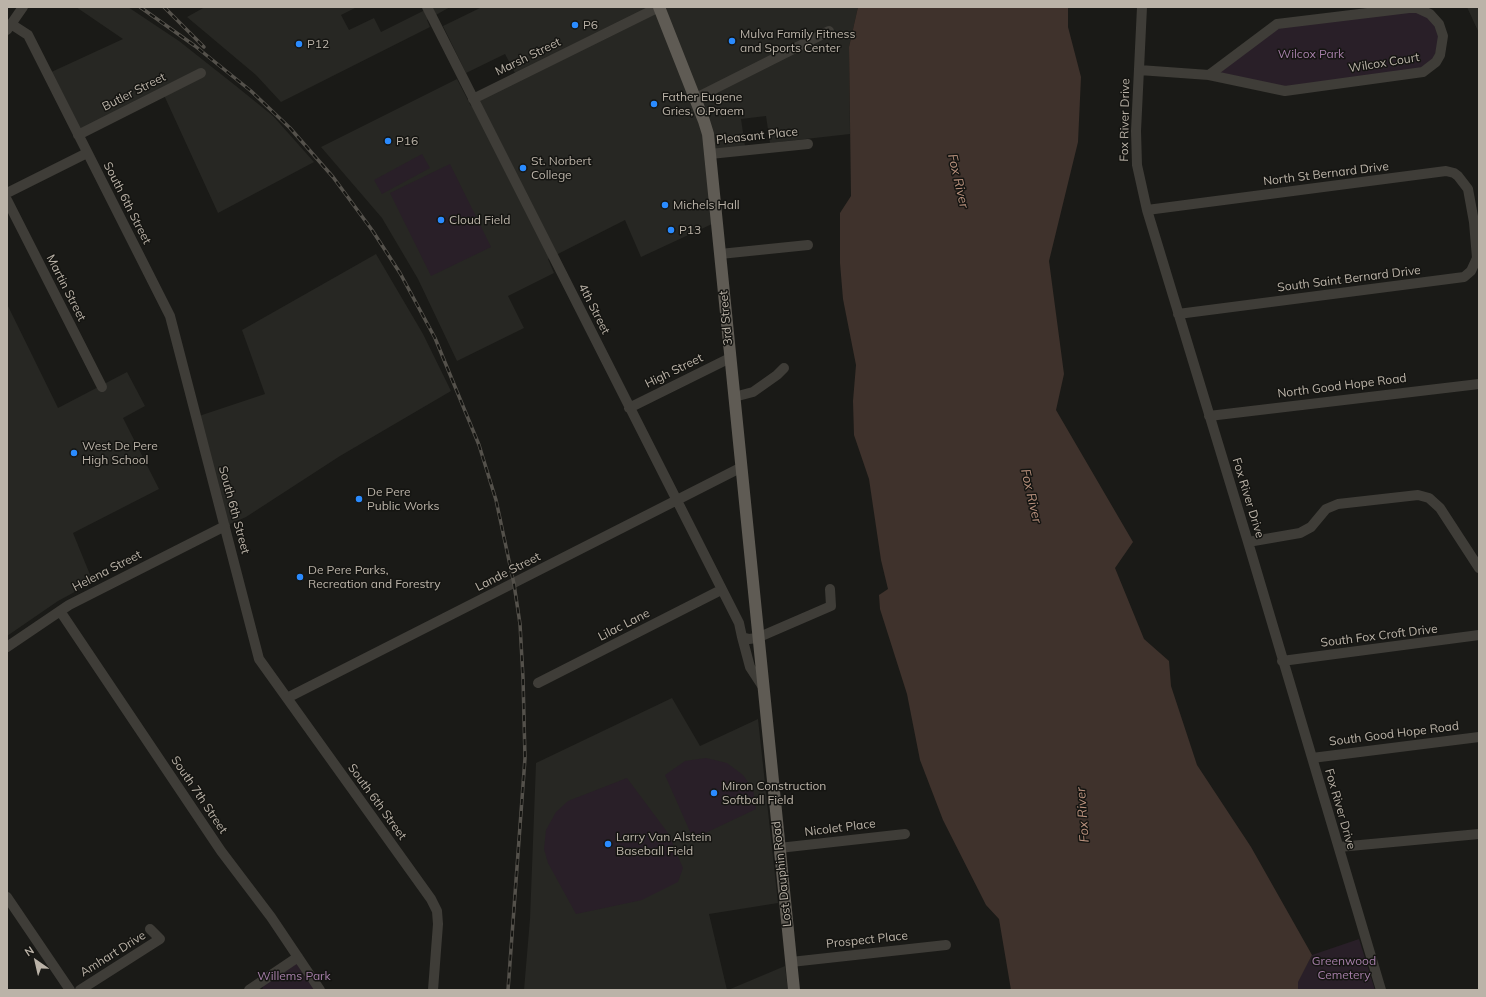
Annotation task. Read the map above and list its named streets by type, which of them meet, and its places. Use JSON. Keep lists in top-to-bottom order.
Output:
{
  "streets": {
    "main road": ["3rd Street", "Lost Dauphin Road"],
    "street": [
      "Marsh Street",
      "Wilcox Court",
      "Butler Street",
      "Fox River Drive",
      "Pleasant Place",
      "North St Bernard Drive",
      "South 6th Street",
      "South Saint Bernard Drive",
      "Martin Street",
      "4th Street",
      "High Street",
      "North Good Hope Road",
      "Helena Street",
      "Lande Street",
      "Lilac Lane",
      "South Fox Croft Drive",
      "South Good Hope Road",
      "South 7th Street",
      "Nicolet Place",
      "Prospect Place",
      "Amhart Drive"
    ]
  },
  "crossings": [
    ["Marsh Street", "4th Street"],
    ["Marsh Street", "3rd Street"],
    ["Wilcox Court", "Fox River Drive"],
    ["Butler Street", "South 6th Street"],
    ["Fox River Drive", "North St Bernard Drive"],
    ["Fox River Drive", "South Saint Bernard Drive"],
    ["Fox River Drive", "North Good Hope Road"],
    ["Fox River Drive", "South Fox Croft Drive"],
    ["Fox River Drive", "South Good Hope Road"],
    ["Pleasant Place", "3rd Street"],
    ["North St Bernard Drive", "South Saint Bernard Drive"],
    ["South 6th Street", "Helena Street"],
    ["South 6th Street", "Lande Street"],
    ["4th Street", "3rd Street"],
    ["4th Street", "High Street"],
    ["4th Street", "Lande Street"],
    ["4th Street", "Lilac Lane"],
    ["4th Street", "Lost Dauphin Road"],
    ["3rd Street", "High Street"],
    ["3rd Street", "Lande Street"],
    ["3rd Street", "Lost Dauphin Road"],
    ["Helena Street", "South 7th Street"],
    ["Nicolet Place", "Lost Dauphin Road"],
    ["Lost Dauphin Road", "Prospect Place"]
  ],
  "water": ["Fox River"],
  "parks": ["Wilcox Park", "Greenwood Cemetery", "Willems Park"],
  "places": [
    "P6",
    "Mulva Family Fitness and Sports Center",
    "P12",
    "Father Eugene Gries, O.Praem",
    "P16",
    "St. Norbert College",
    "Michels Hall",
    "Cloud Field",
    "P13",
    "West De Pere High School",
    "De Pere Public Works",
    "De Pere Parks, Recreation and Forestry",
    "Miron Construction Softball Field",
    "Larry Van Alstein Baseball Field"
  ],
  "north": "top left"
}
